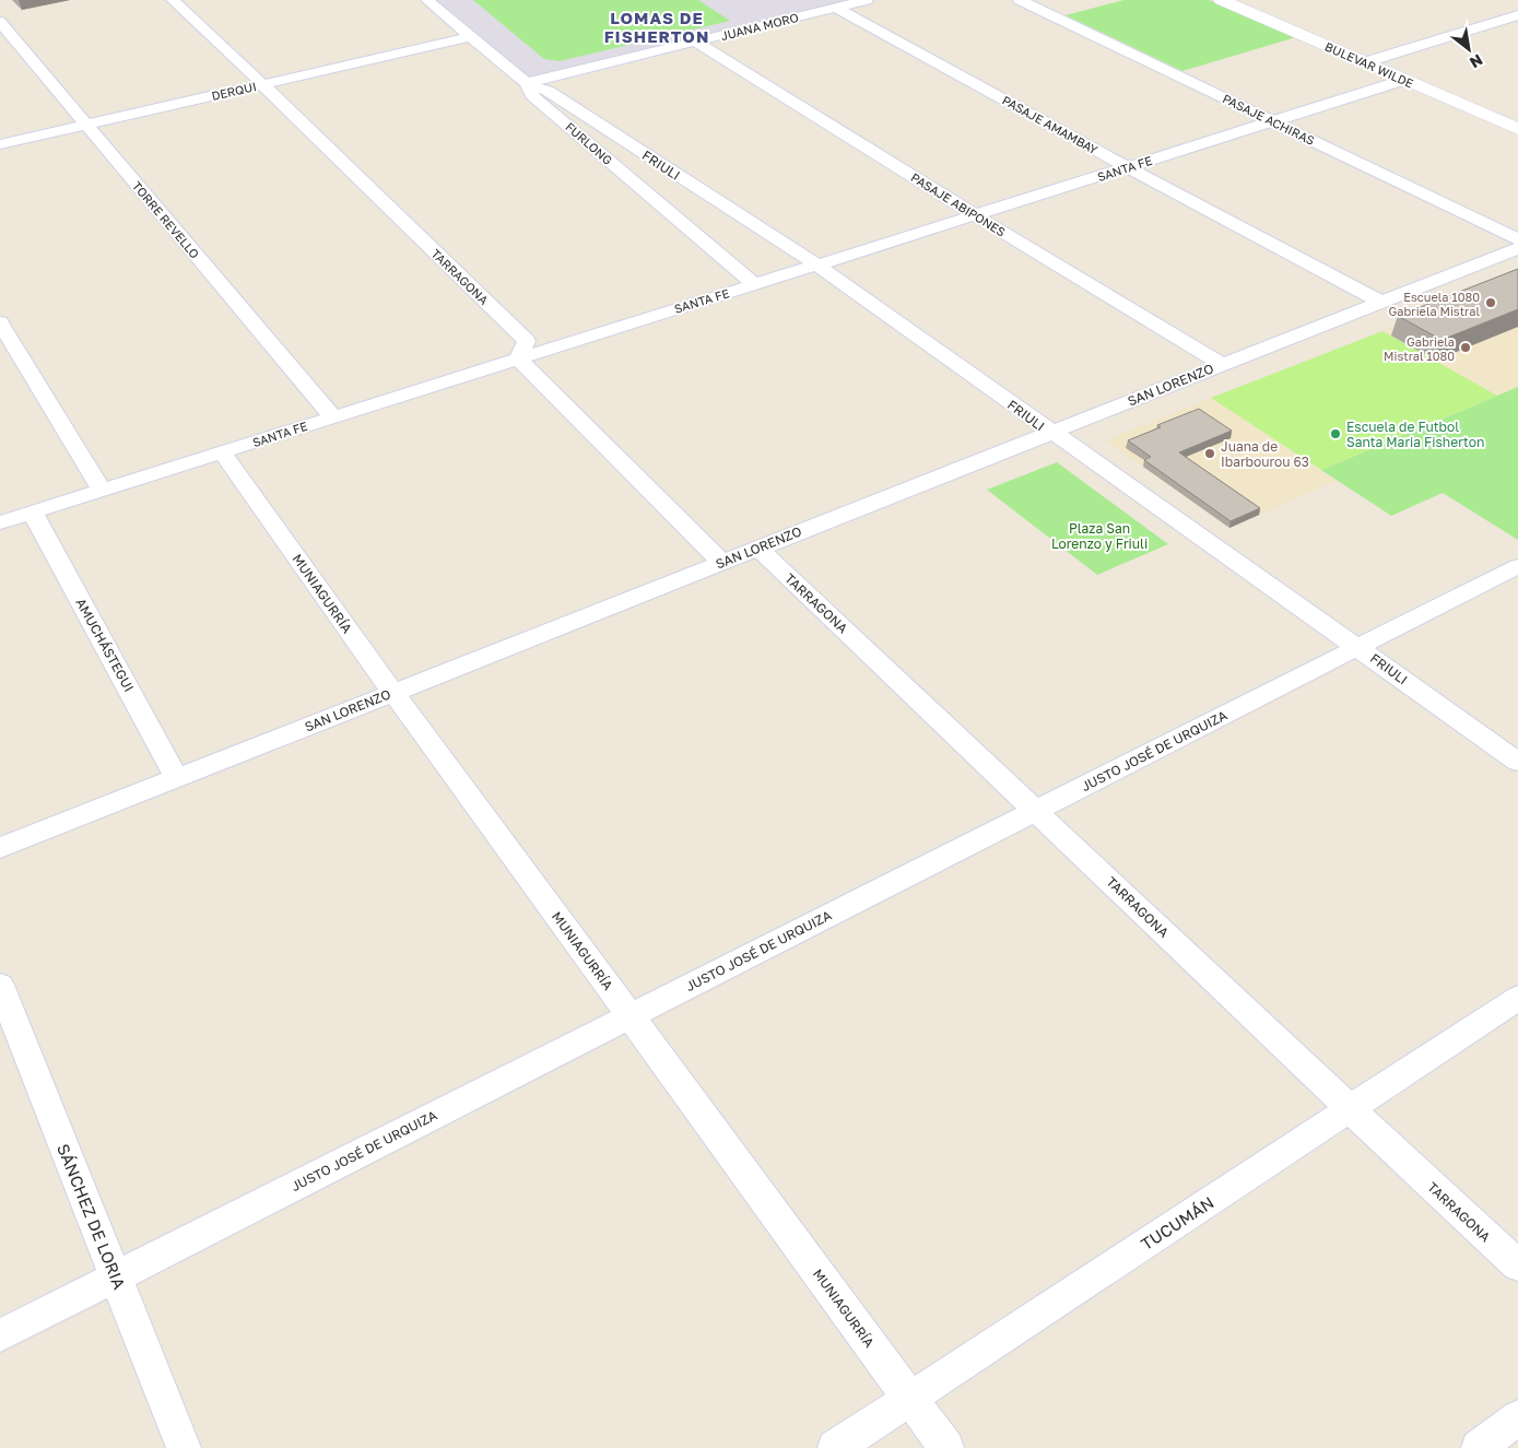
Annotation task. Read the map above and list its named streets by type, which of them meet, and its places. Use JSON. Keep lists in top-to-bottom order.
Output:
{
  "streets": {
    "main road": ["BULEVAR WILDE"],
    "street": [
      "JUANA MORO",
      "DERQUI",
      "PASAJE ACHIRAS",
      "PASAJE AMAMBAY",
      "FURLONG",
      "FRIULI",
      "SANTA FE",
      "PASAJE ABIPONES",
      "TORRE REVELLO",
      "TARRAGONA",
      "SAN LORENZO",
      "MUNIAGURRÍA",
      "AMUCHÁSTEGUI",
      "JUSTO JOSÉ DE URQUIZA",
      "SÁNCHEZ DE LORIA",
      "TUCUMÁN"
    ]
  },
  "crossings": [
    ["JUANA MORO", "PASAJE AMAMBAY"],
    ["JUANA MORO", "FURLONG"],
    ["JUANA MORO", "FRIULI"],
    ["JUANA MORO", "PASAJE ABIPONES"],
    ["BULEVAR WILDE", "SANTA FE"],
    ["DERQUI", "FURLONG"],
    ["DERQUI", "TORRE REVELLO"],
    ["DERQUI", "TARRAGONA"],
    ["PASAJE ACHIRAS", "SANTA FE"],
    ["PASAJE AMAMBAY", "SANTA FE"],
    ["PASAJE AMAMBAY", "SAN LORENZO"],
    ["FURLONG", "FRIULI"],
    ["FURLONG", "SANTA FE"],
    ["FRIULI", "SANTA FE"],
    ["FRIULI", "SAN LORENZO"],
    ["FRIULI", "JUSTO JOSÉ DE URQUIZA"],
    ["SANTA FE", "PASAJE ABIPONES"],
    ["SANTA FE", "TORRE REVELLO"],
    ["SANTA FE", "TARRAGONA"],
    ["SANTA FE", "MUNIAGURRÍA"],
    ["SANTA FE", "AMUCHÁSTEGUI"],
    ["PASAJE ABIPONES", "SAN LORENZO"],
    ["TARRAGONA", "SAN LORENZO"],
    ["TARRAGONA", "JUSTO JOSÉ DE URQUIZA"],
    ["TARRAGONA", "TUCUMÁN"],
    ["SAN LORENZO", "MUNIAGURRÍA"],
    ["SAN LORENZO", "AMUCHÁSTEGUI"],
    ["MUNIAGURRÍA", "JUSTO JOSÉ DE URQUIZA"],
    ["MUNIAGURRÍA", "TUCUMÁN"],
    ["JUSTO JOSÉ DE URQUIZA", "SÁNCHEZ DE LORIA"]
  ],
  "districts": ["LOMAS DE FISHERTON"],
  "parks": ["Plaza San Lorenzo y Friuli"],
  "places": [
    "Escuela 1080 Gabriela Mistral",
    "Gabriela Mistral 1080",
    "Escuela de Futbol Santa Maria Fisherton",
    "Juana de Ibarbourou 63"
  ],
  "north": "bottom right"
}
